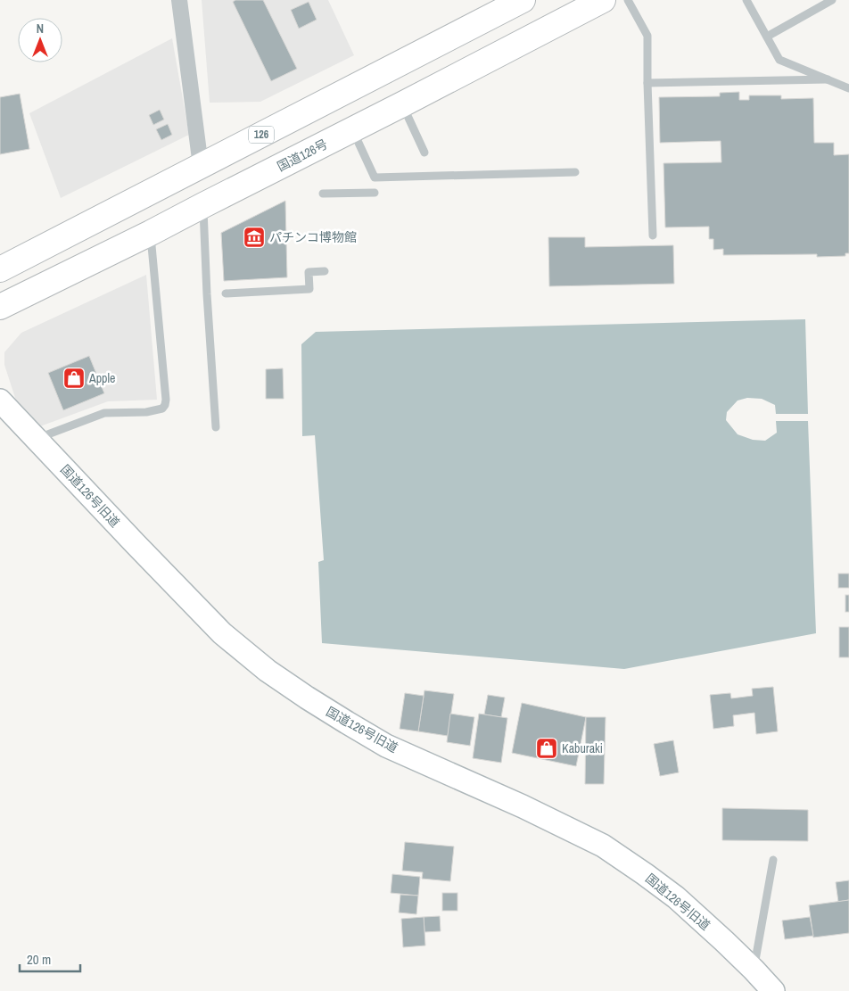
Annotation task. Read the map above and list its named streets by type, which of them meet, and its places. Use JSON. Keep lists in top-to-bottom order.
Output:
{
  "streets": {
    "highway": ["126", "国道126号"],
    "street": ["国道126号旧道"]
  },
  "places": {
    "museum": ["パチンコ博物館"],
    "shop": ["Apple", "Kaburaki"]
  },
  "scale_bar": "20 m",
  "north": "top"
}
